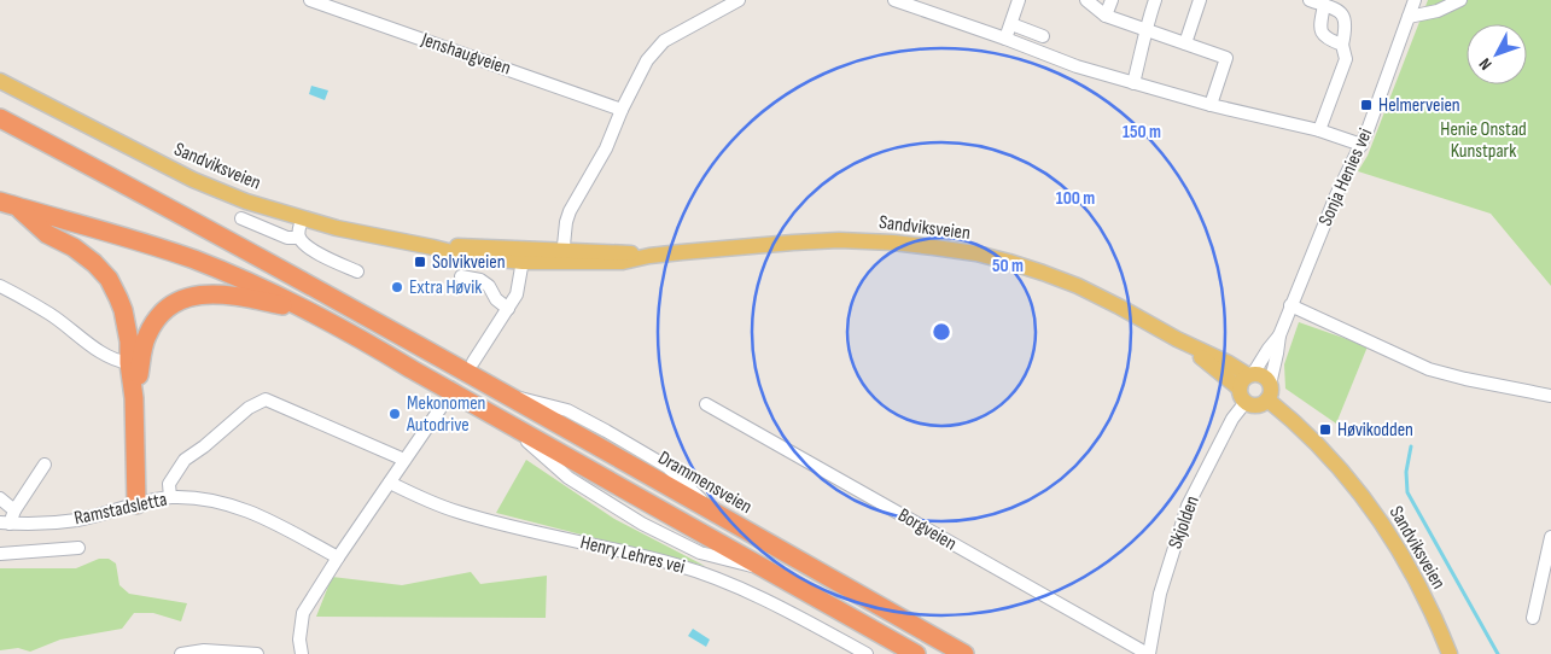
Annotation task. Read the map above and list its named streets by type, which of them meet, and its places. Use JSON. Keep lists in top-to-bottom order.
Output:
{
  "streets": {
    "highway": ["Drammensveien"],
    "main road": ["Sandviksveien"],
    "street": [
      "Jenshaugveien",
      "Sonja Henies vei",
      "Ramstadsletta",
      "Skjolden",
      "Borgveien",
      "Henry Lehres vei"
    ]
  },
  "crossings": [
    ["Sandviksveien", "Sonja Henies vei"],
    ["Sandviksveien", "Skjolden"],
    ["Sonja Henies vei", "Skjolden"],
    ["Skjolden", "Borgveien"]
  ],
  "parks": ["Henie Onstad Kunstpark"],
  "places": {
    "transit": ["Helmerveien", "Solvikveien", "Høvikodden"],
    "other": ["Extra Høvik", "Mekonomen Autodrive"]
  },
  "north": "bottom left",
  "rings": ["150 m", "100 m", "50 m"]
}
